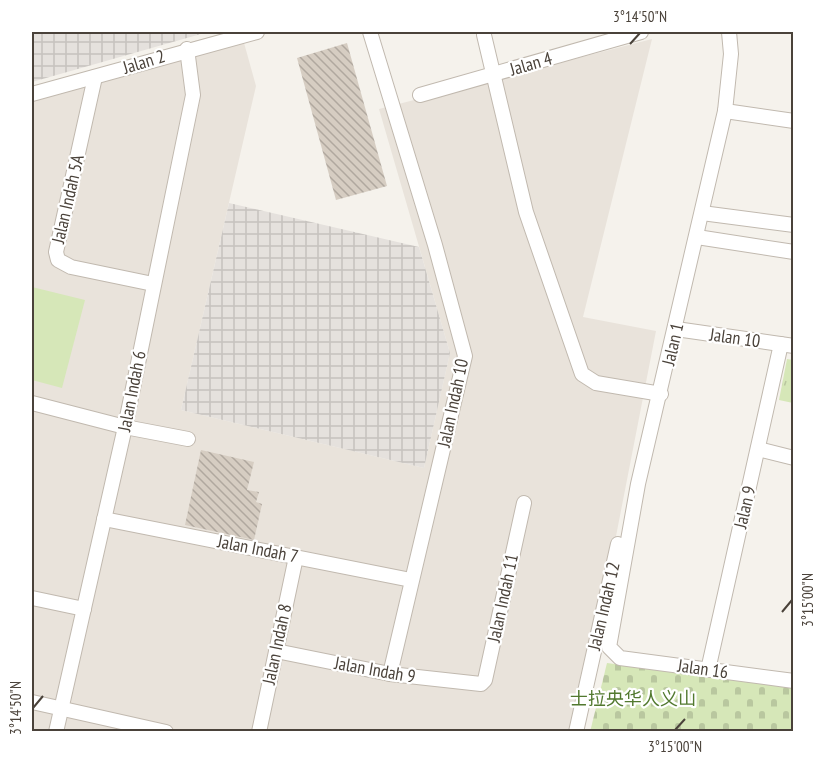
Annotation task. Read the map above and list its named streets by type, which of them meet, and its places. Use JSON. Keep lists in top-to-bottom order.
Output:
{
  "streets": {
    "street": [
      "Jalan 2",
      "Jalan 4",
      "Jalan Indah 5A",
      "Jalan 10",
      "Jalan 1",
      "Jalan Indah 6",
      "Jalan Indah 10",
      "Jalan 9",
      "Jalan Indah 7",
      "Jalan Indah 11",
      "Jalan Indah 12",
      "Jalan Indah 8",
      "Jalan 16",
      "Jalan Indah 9"
    ]
  },
  "crossings": [
    ["Jalan 2", "Jalan Indah 5A"],
    ["Jalan 2", "Jalan Indah 6"],
    ["Jalan Indah 5A", "Jalan Indah 6"],
    ["Jalan 10", "Jalan 1"],
    ["Jalan 10", "Jalan 9"],
    ["Jalan 1", "Jalan Indah 12"],
    ["Jalan 1", "Jalan 16"],
    ["Jalan Indah 6", "Jalan Indah 7"],
    ["Jalan Indah 10", "Jalan Indah 7"],
    ["Jalan Indah 10", "Jalan Indah 9"],
    ["Jalan 9", "Jalan 16"],
    ["Jalan Indah 7", "Jalan Indah 8"],
    ["Jalan Indah 11", "Jalan Indah 9"],
    ["Jalan Indah 8", "Jalan Indah 9"]
  ],
  "parks": ["士拉央华人义山"],
  "coordinates": ["3°14'50\"N", "3°15'00\"N"]
}
